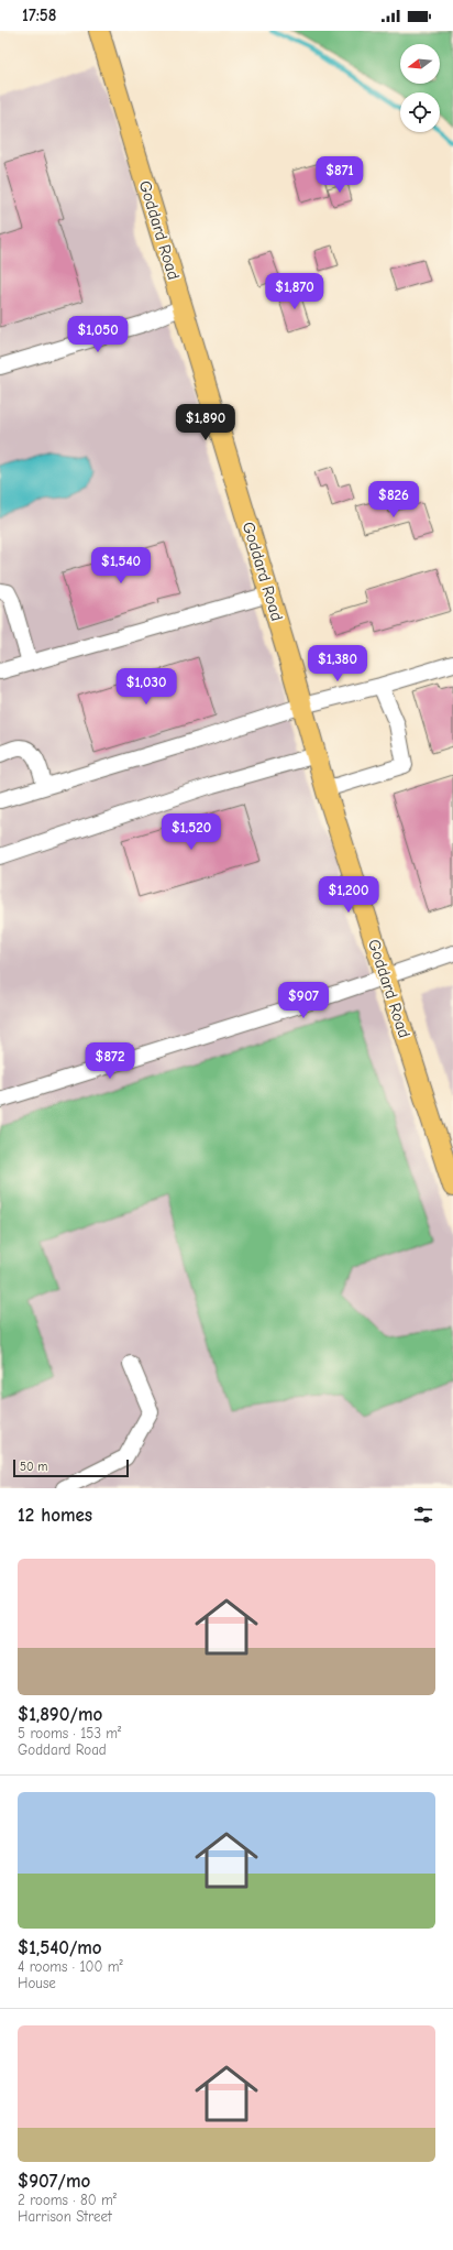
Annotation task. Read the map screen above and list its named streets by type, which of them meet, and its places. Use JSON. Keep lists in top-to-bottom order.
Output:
{
  "streets": {
    "main road": ["Goddard Road"]
  },
  "scale_bar": "50 m",
  "north": "left",
  "page": {
    "status": "17:58",
    "price": [
      "$871",
      "$1,870",
      "$1,050",
      "$1,890",
      "$826",
      "$1,540",
      "$1,380",
      "$1,030",
      "$1,520",
      "$1,200",
      "$907",
      "$872"
    ],
    "scale": "50 m",
    "heading": "12 homes",
    "list": [
      {
        "name": "$1,890/mo",
        "note": "5 rooms · 153 m² · Goddard Road"
      },
      {
        "name": "$1,540/mo",
        "note": "4 rooms · 100 m² · House"
      },
      {
        "name": "$907/mo",
        "note": "2 rooms · 80 m² · Harrison Street"
      }
    ]
  }
}
